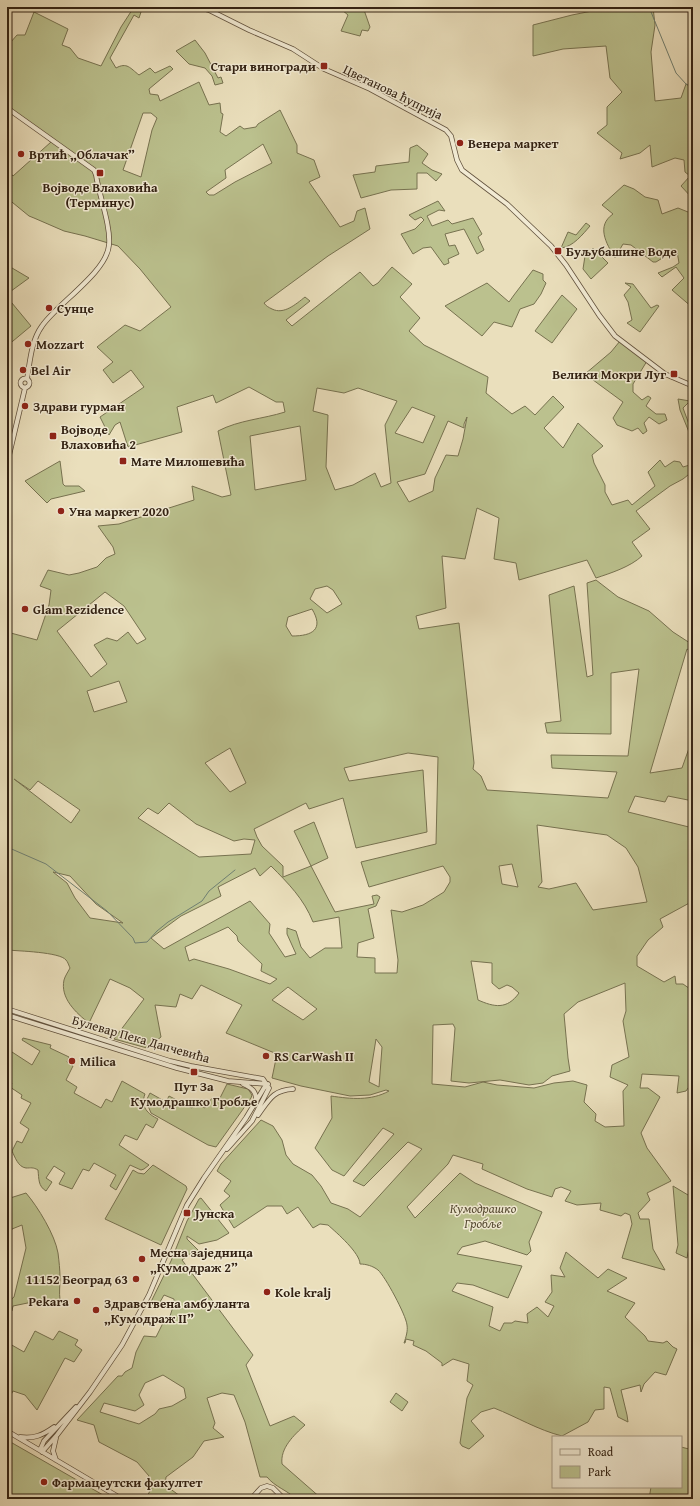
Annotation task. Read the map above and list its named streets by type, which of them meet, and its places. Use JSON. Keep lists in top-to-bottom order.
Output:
{
  "streets": {
    "street": ["Цветанова ћуприја", "Булевар Пека Дапчевића"]
  },
  "parks": ["Кумодрашко Гробље"],
  "places": {
    "transit": [
      "Стари виногради",
      "Војводе Влаховића (Терминус)",
      "Буљубашине Воде",
      "Велики Мокри Луг",
      "Војводе Влаховића 2",
      "Мате Милошевића",
      "Пут За Кумодрашко Гробље",
      "Јунска"
    ],
    "other": [
      "Венера маркет",
      "Вртић „Облачак”",
      "Сунце",
      "Mozzart",
      "Bel Air",
      "Здрави гурман",
      "Уна маркет 2020",
      "Glam Rezidence",
      "RS CarWash II",
      "Milica",
      "Месна заједница „Кумодраж 2”",
      "11152 Београд 63",
      "Kole kralj",
      "Pekara",
      "Здравствена амбуланта „Кумодраж II”",
      "Фармацеутски факултет"
    ]
  },
  "legend": ["Road", "Park"]
}
